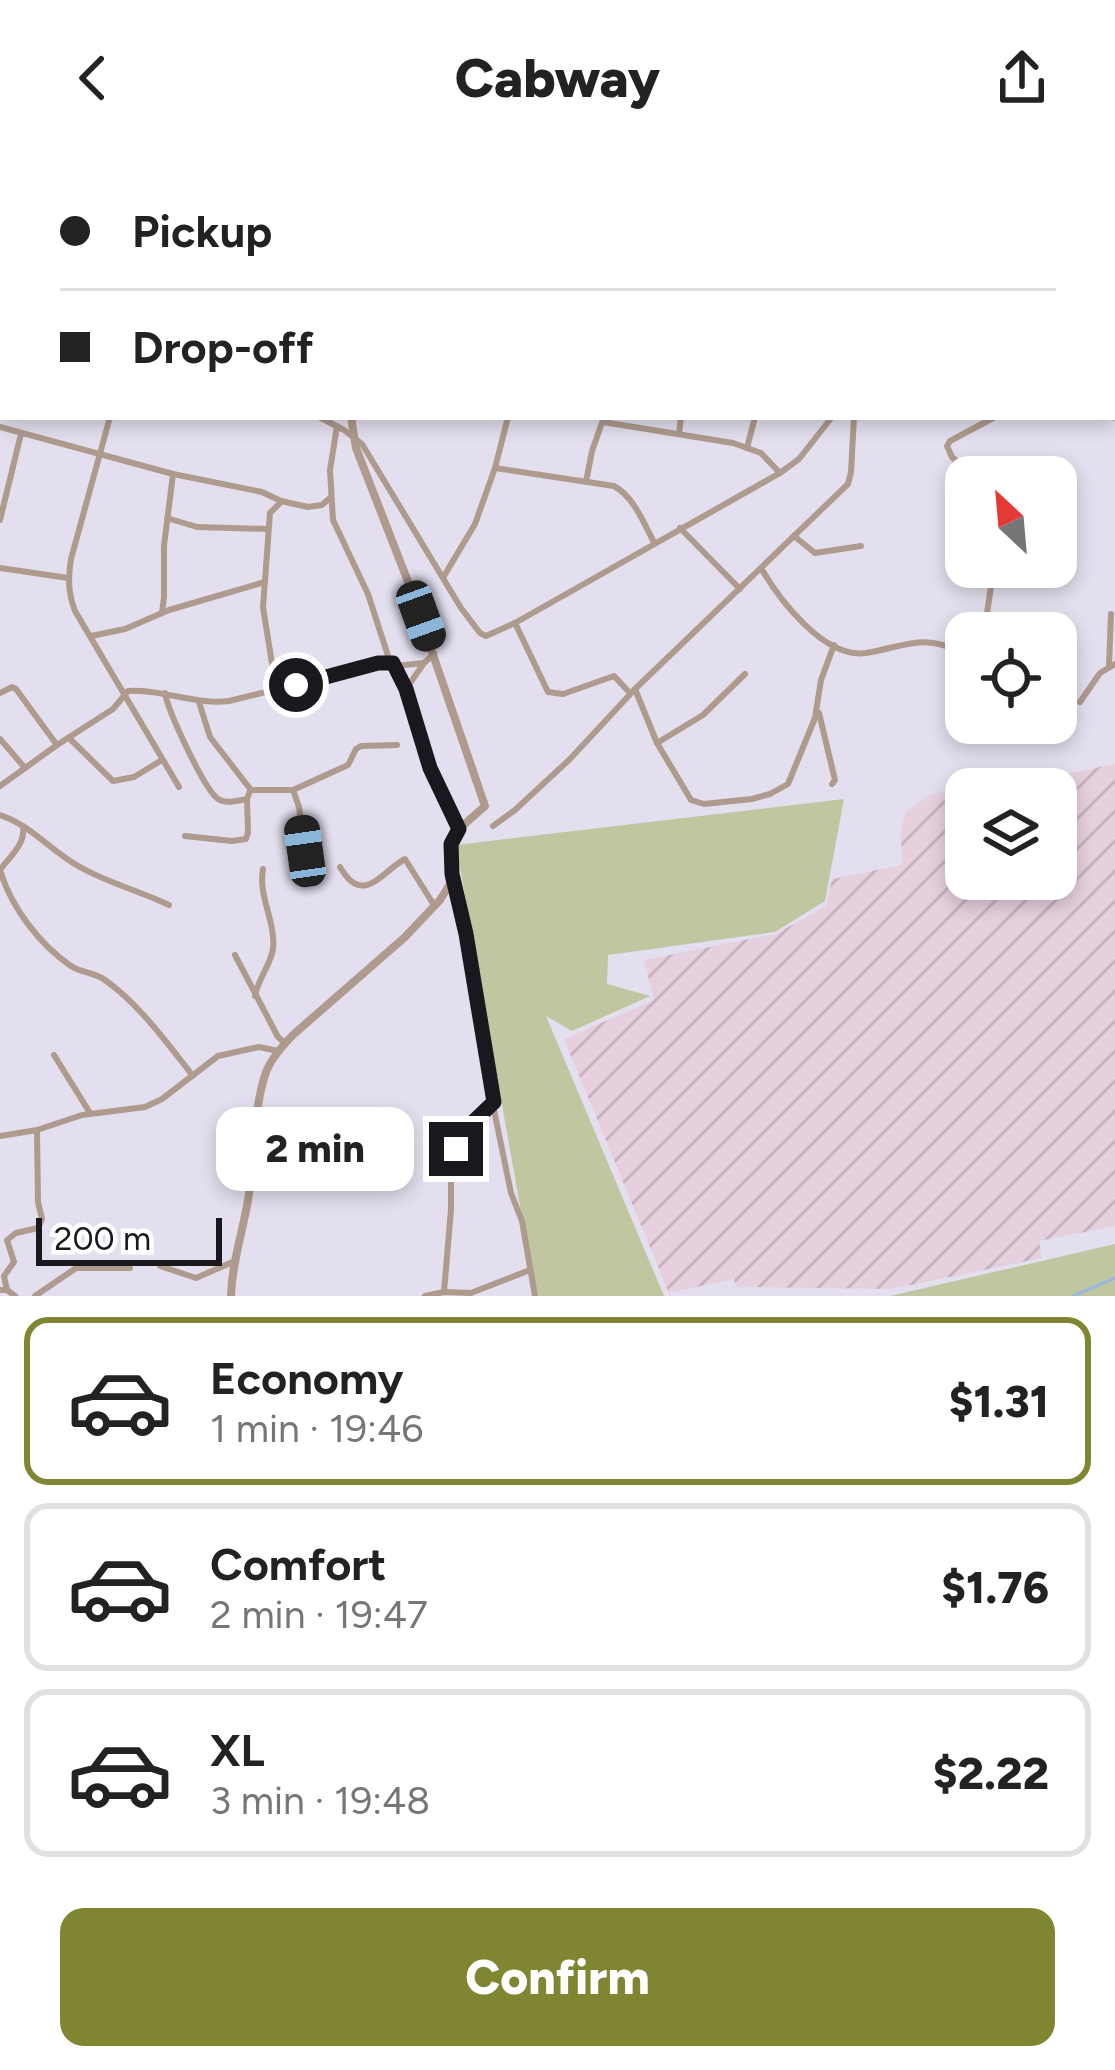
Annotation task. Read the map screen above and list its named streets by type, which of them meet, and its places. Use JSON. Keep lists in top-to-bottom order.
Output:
{
  "scale_bar": "200 m",
  "north": "top left",
  "page": {
    "header": "Cabway",
    "banner": ["Pickup", "Drop-off"],
    "bubble": "2 min",
    "scale": "200 m",
    "list": [
      {
        "name": "Economy",
        "note": "1 min · 19:46",
        "value": "$1.31"
      },
      {
        "name": "Comfort",
        "note": "2 min · 19:47",
        "value": "$1.76"
      },
      {
        "name": "XL",
        "note": "3 min · 19:48",
        "value": "$2.22"
      }
    ],
    "buttons": "Confirm"
  }
}
